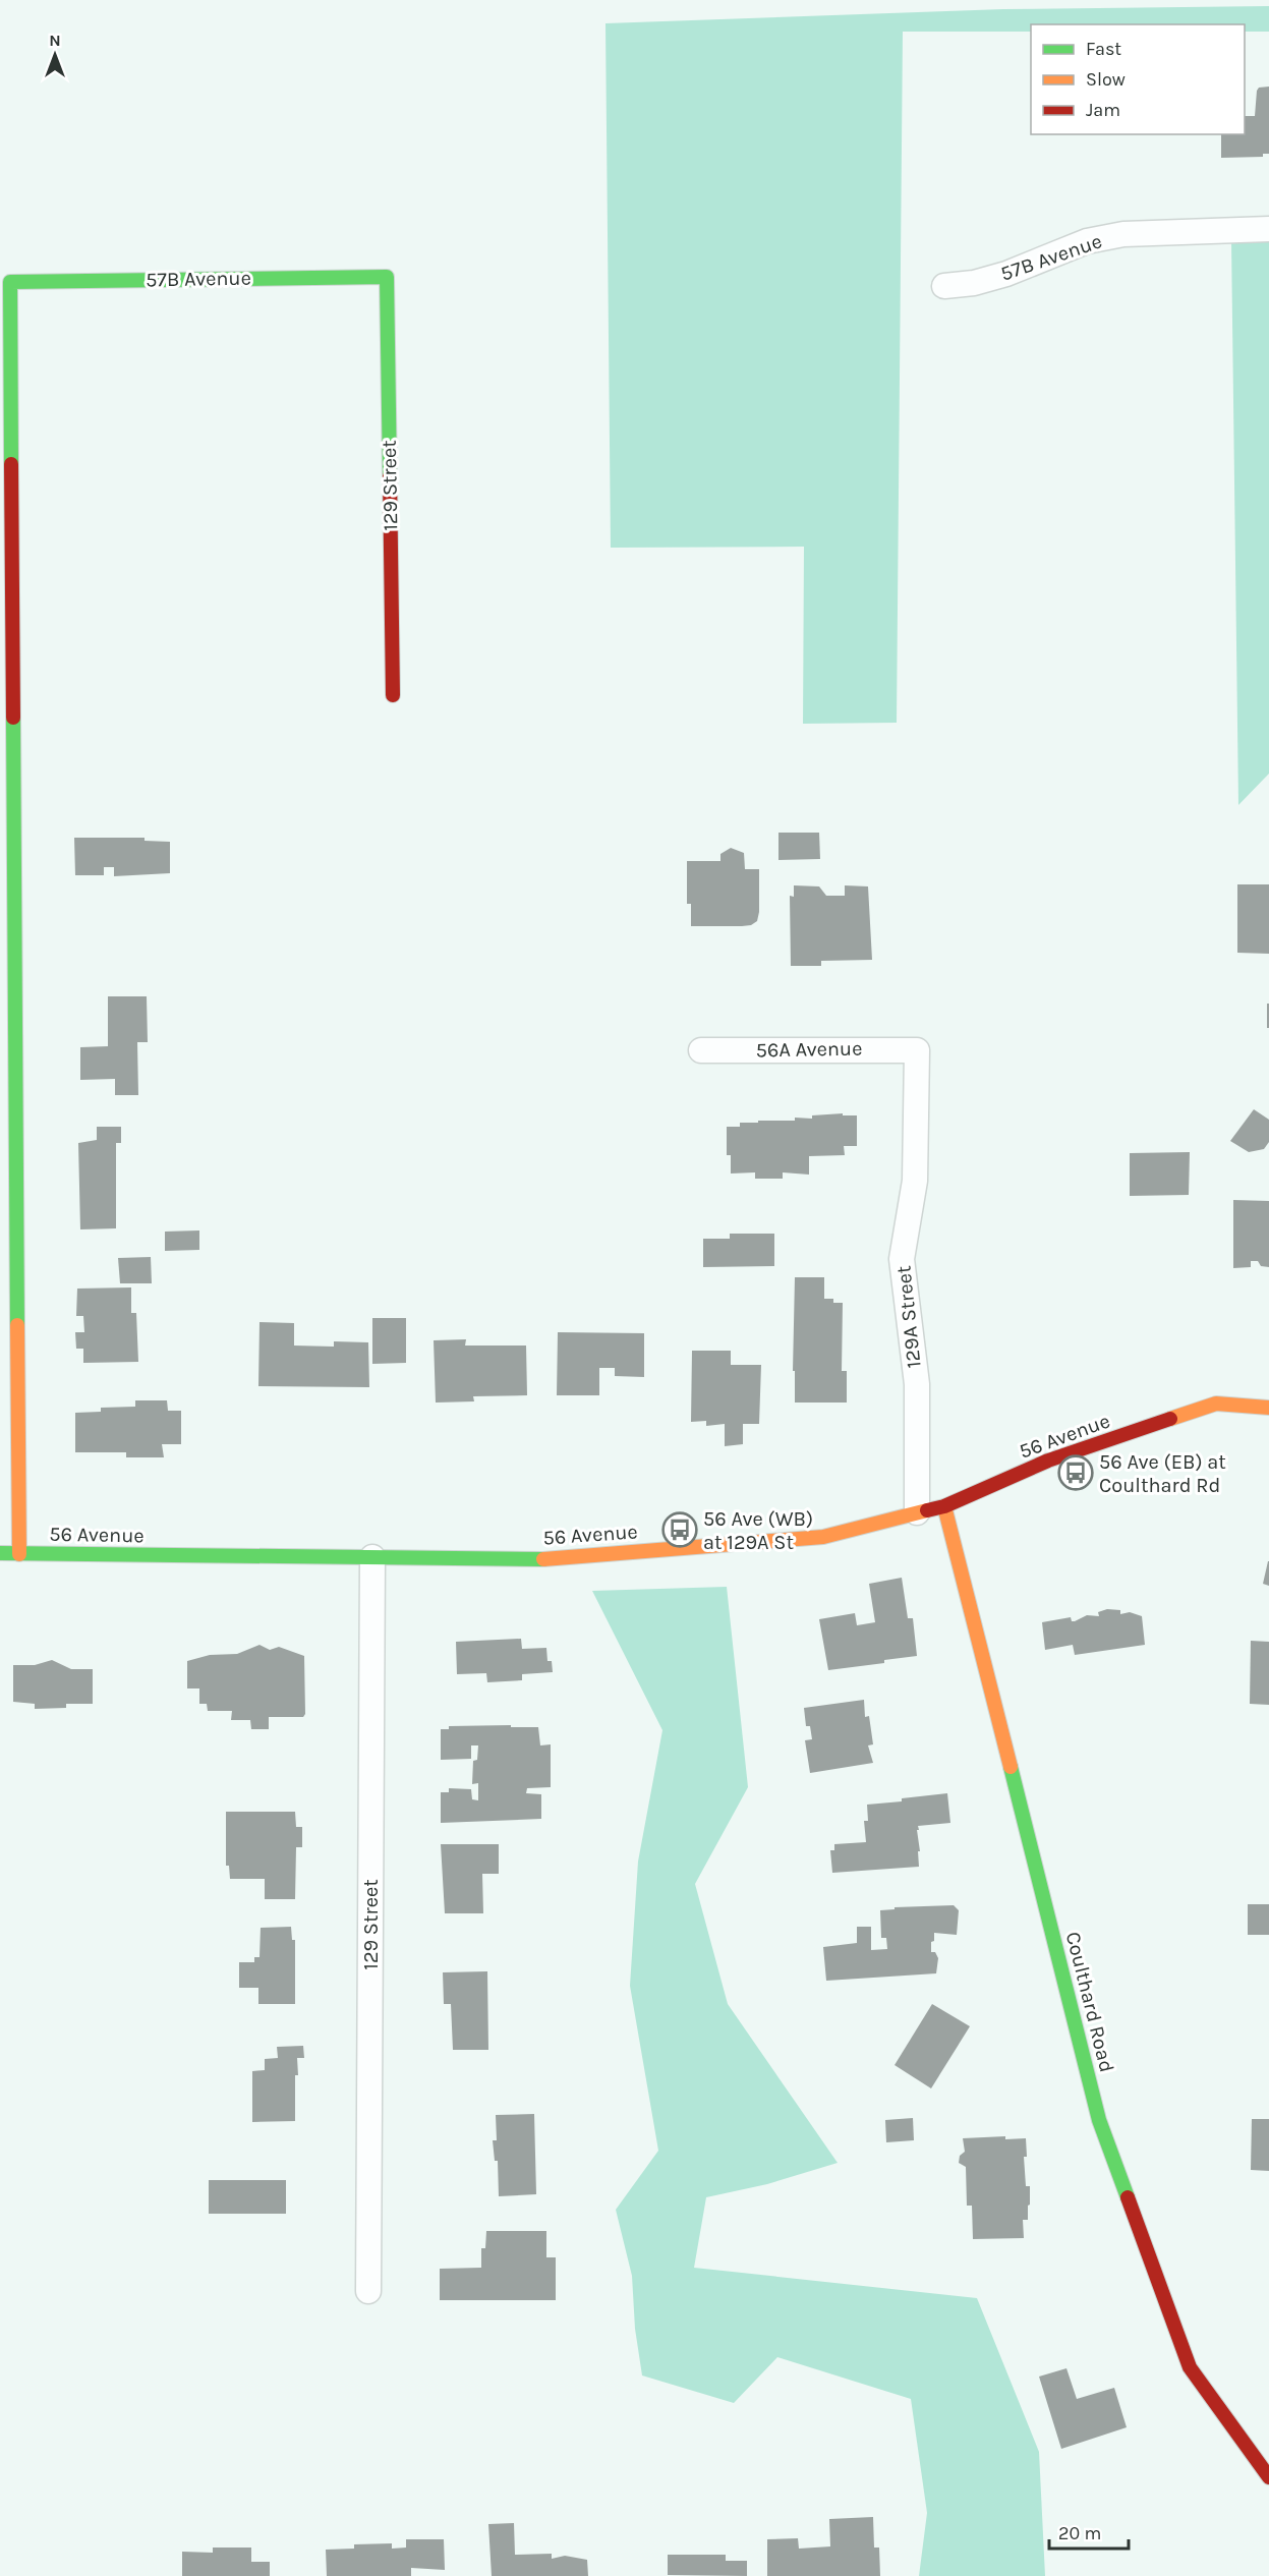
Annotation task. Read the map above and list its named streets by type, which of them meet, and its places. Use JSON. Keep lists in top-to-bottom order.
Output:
{
  "streets": {
    "street": [
      "57B Avenue",
      "129 Street",
      "56A Avenue",
      "129A Street",
      "56 Avenue",
      "Coulthard Road"
    ]
  },
  "crossings": [
    ["57B Avenue", "129 Street"],
    ["57B Avenue", "56 Avenue"],
    ["129 Street", "56 Avenue"],
    ["56A Avenue", "129A Street"],
    ["129A Street", "56 Avenue"],
    ["56 Avenue", "Coulthard Road"]
  ],
  "places": {
    "bus stop": ["56 Ave (EB) at Coulthard Rd", "56 Ave (WB) at 129A St"]
  },
  "legend": ["Fast", "Slow", "Jam"],
  "scale_bar": "20 m",
  "north": "top"
}
